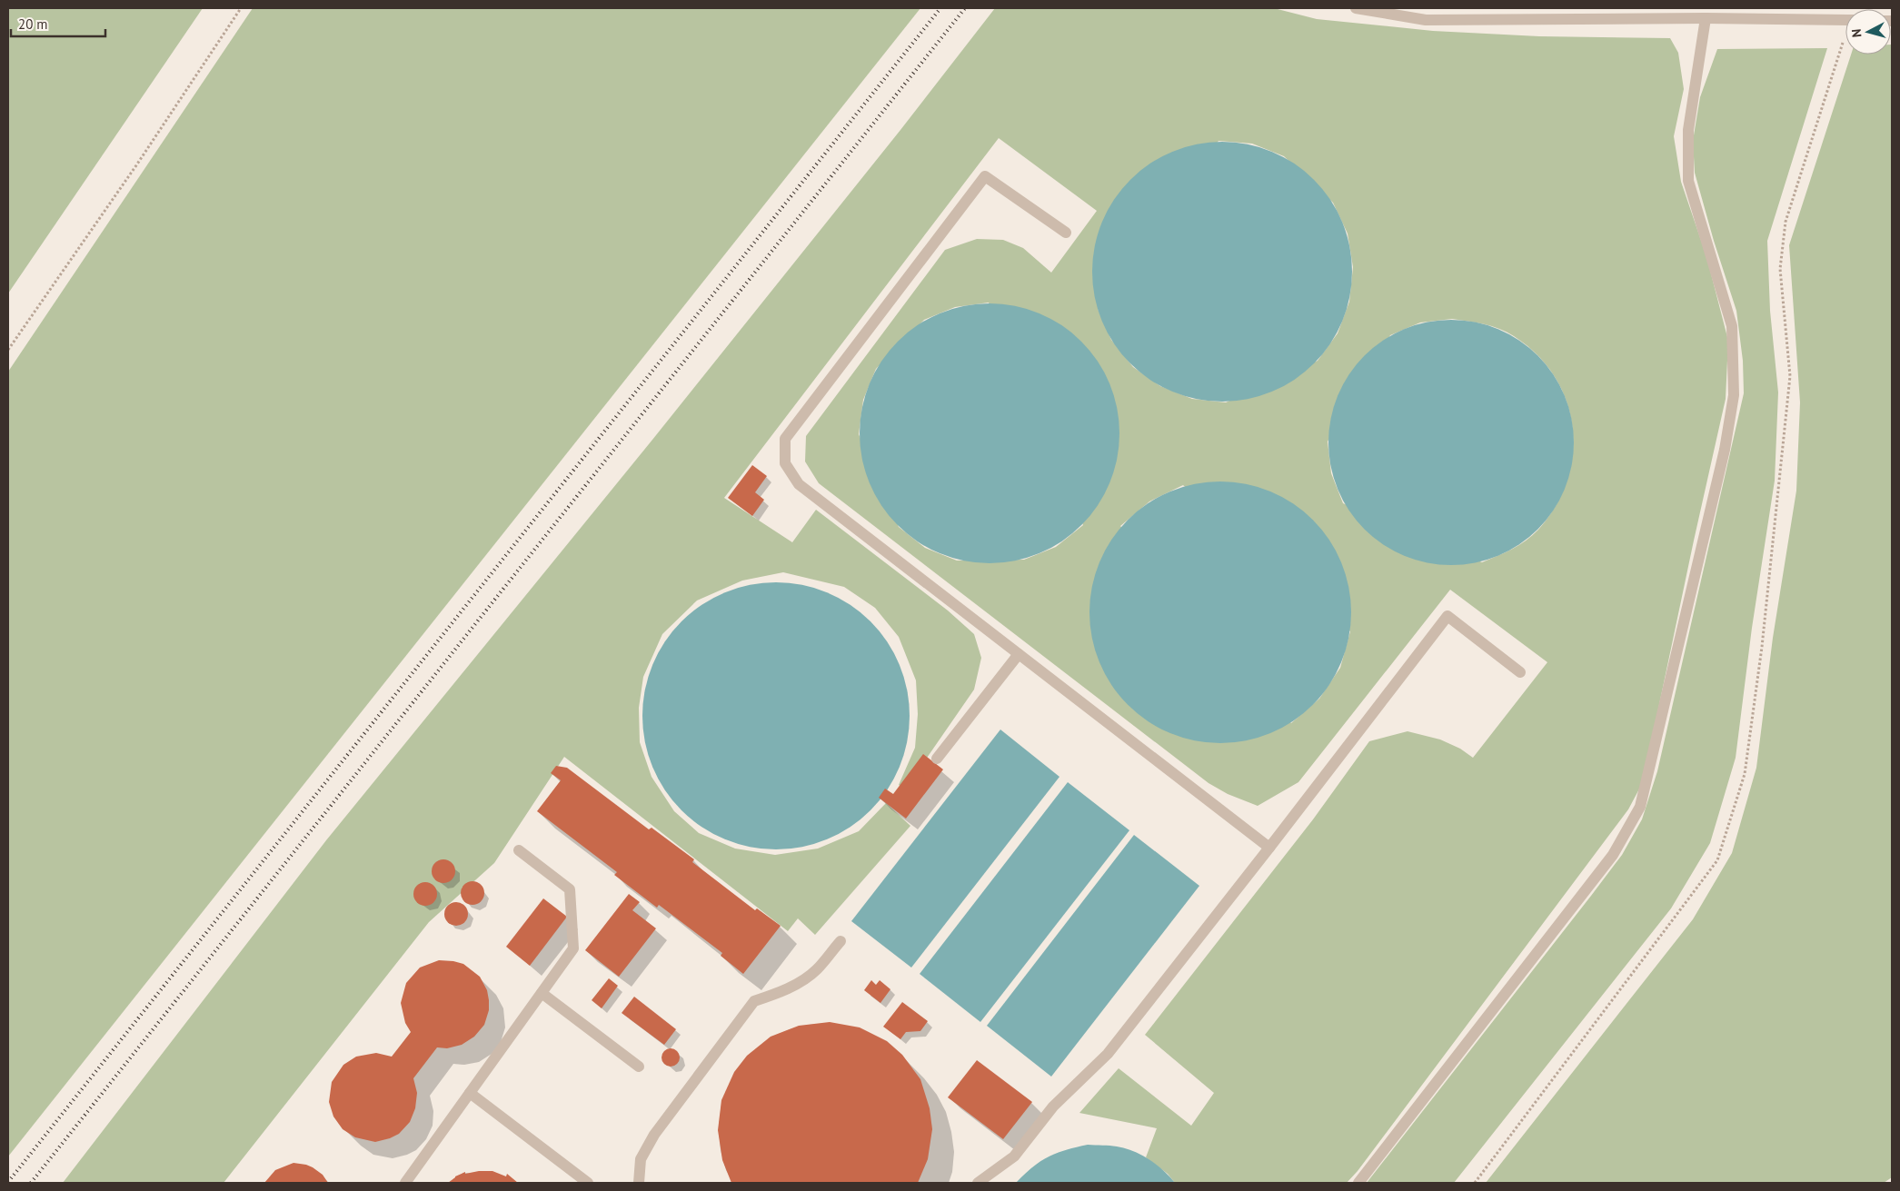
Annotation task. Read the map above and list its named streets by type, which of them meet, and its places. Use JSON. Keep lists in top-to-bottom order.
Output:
{
  "scale_bar": "20 m",
  "north": "left"
}
